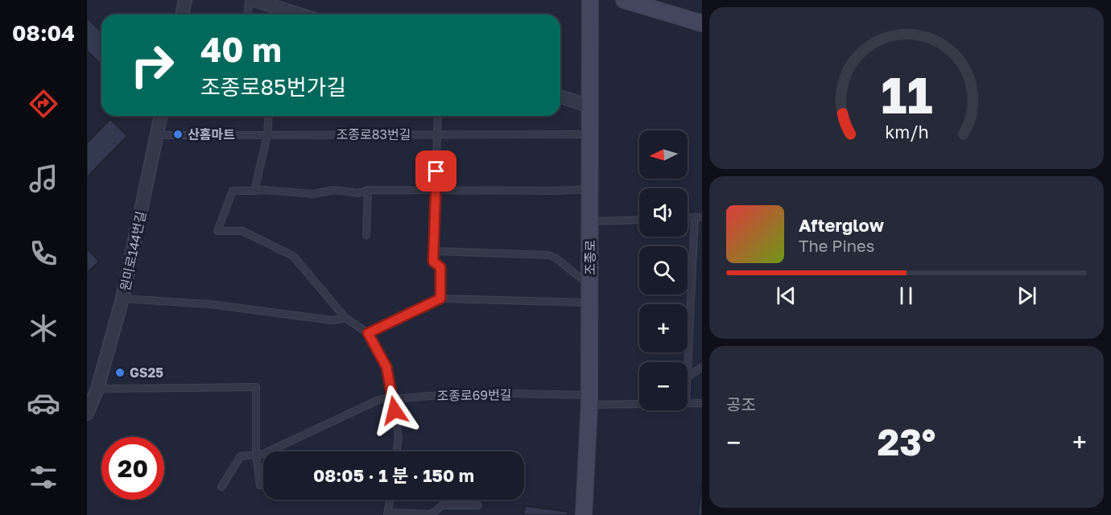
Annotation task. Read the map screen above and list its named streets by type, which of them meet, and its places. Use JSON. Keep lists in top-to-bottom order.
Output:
{
  "streets": {
    "street": ["원미로144번길", "조종로"],
    "lane": ["조종로83번길", "조종로69번길"]
  },
  "crossings": [
    ["조종로83번길", "원미로144번길"],
    ["조종로83번길", "조종로"],
    ["조종로", "조종로69번길"]
  ],
  "places": ["산홈마트", "GS25"],
  "north": "left",
  "page": {
    "tabs": "08:04",
    "turn": ["40 m", "조종로85번가길"],
    "map_buttons": ["+", "−"],
    "song": ["Afterglow", "The Pines"],
    "tile": "공조",
    "heat": ["−", "23°", "+"],
    "limit": "20",
    "trip": "08:05 · 1 분 · 150 m",
    "gauge": ["11", "km/h"]
  }
}
